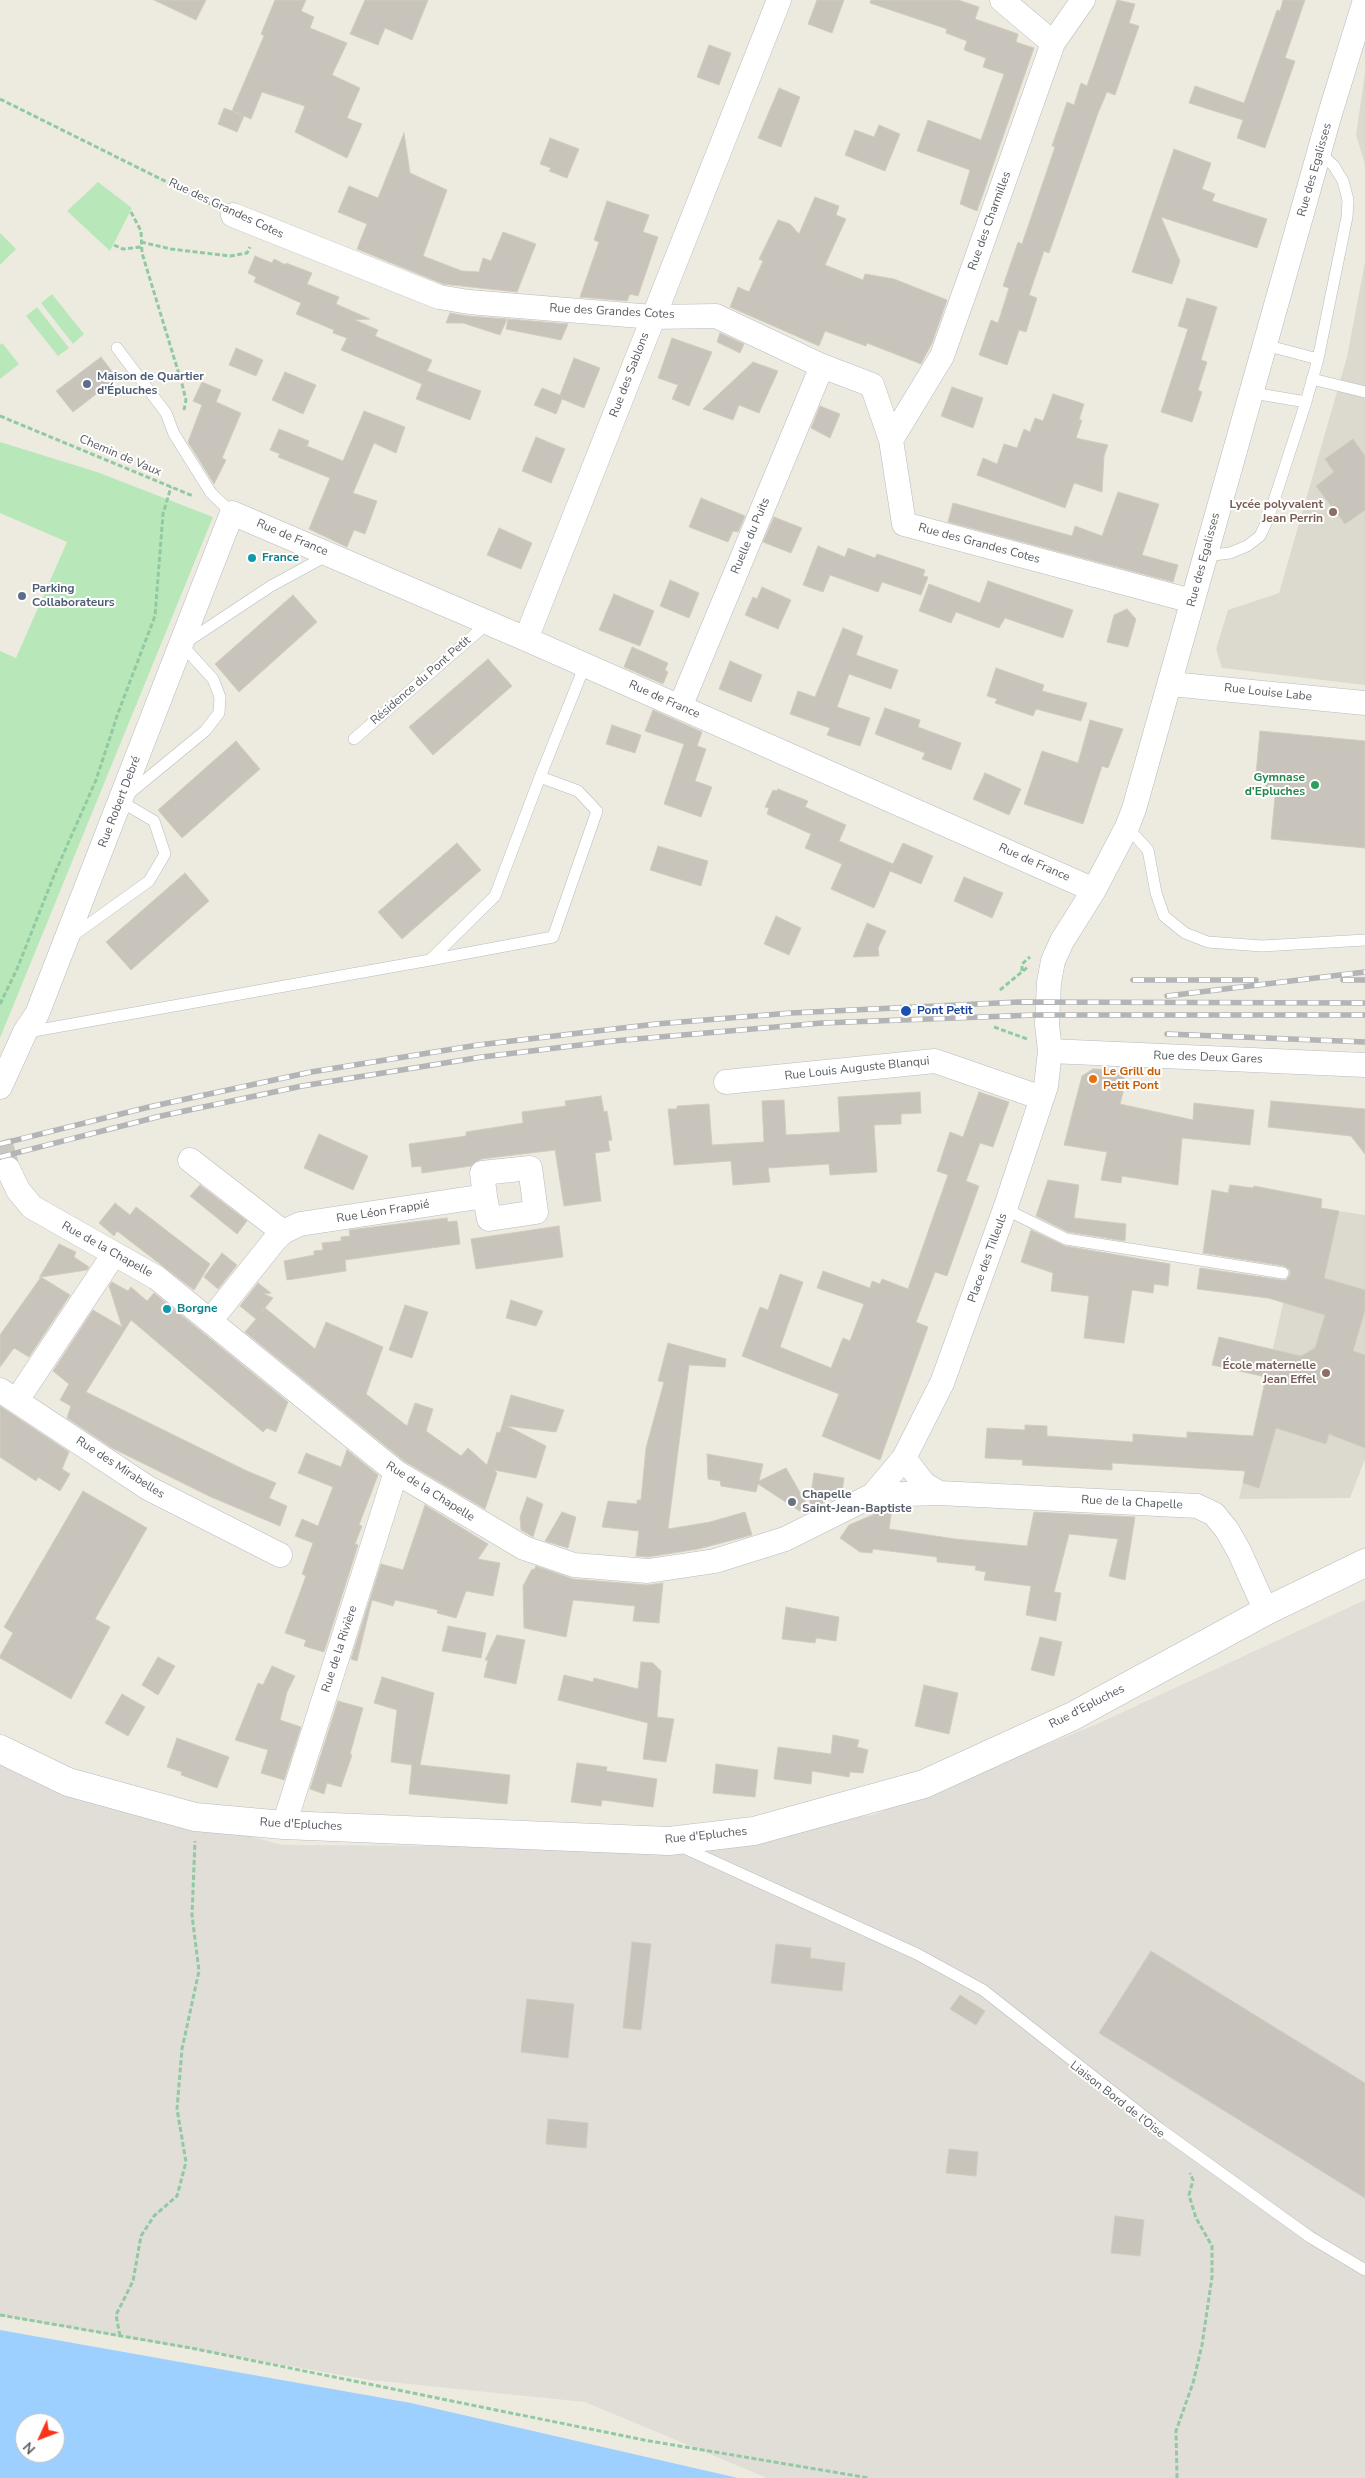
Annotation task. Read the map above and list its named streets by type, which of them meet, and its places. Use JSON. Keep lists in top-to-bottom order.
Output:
{
  "streets": {
    "street": [
      "Rue des Egalisses",
      "Rue des Grandes Cotes",
      "Rue des Charmilles",
      "Rue des Sablons",
      "Ruelle du Puits",
      "Rue de France",
      "Rue Louise Labe",
      "Rue Robert Debré",
      "Rue des Deux Gares",
      "Rue Louis Auguste Blanqui",
      "Rue Léon Frappié",
      "Rue de la Chapelle",
      "Place des Tilleuls",
      "Rue des Mirabelles",
      "Rue de la Rivière",
      "Rue d'Epluches"
    ],
    "lane": ["Résidence du Pont Petit"],
    "path": ["Chemin de Vaux"]
  },
  "crossings": [
    ["Rue des Egalisses", "Rue des Grandes Cotes"],
    ["Rue des Egalisses", "Rue de France"],
    ["Rue des Egalisses", "Rue Louise Labe"],
    ["Rue des Egalisses", "Rue des Deux Gares"],
    ["Rue des Egalisses", "Place des Tilleuls"],
    ["Rue des Grandes Cotes", "Rue des Charmilles"],
    ["Rue des Grandes Cotes", "Rue des Sablons"],
    ["Rue des Grandes Cotes", "Ruelle du Puits"],
    ["Rue des Sablons", "Rue de France"],
    ["Ruelle du Puits", "Rue de France"],
    ["Rue de France", "Résidence du Pont Petit"],
    ["Rue de France", "Rue Robert Debré"],
    ["Rue des Deux Gares", "Place des Tilleuls"],
    ["Rue Louis Auguste Blanqui", "Place des Tilleuls"],
    ["Rue Léon Frappié", "Rue de la Chapelle"],
    ["Rue de la Chapelle", "Place des Tilleuls"],
    ["Rue de la Chapelle", "Rue des Mirabelles"],
    ["Rue de la Chapelle", "Rue de la Rivière"],
    ["Rue de la Chapelle", "Rue d'Epluches"],
    ["Rue de la Rivière", "Rue d'Epluches"]
  ],
  "places": [
    "Maison de Quartier d'Épluches",
    "Lycée polyvalent Jean Perrin",
    "France",
    "Parking Collaborateurs",
    "Gymnase d’Epluches",
    "Pont Petit",
    "Le Grill du Petit Pont",
    "Borgne",
    "École maternelle Jean Effel",
    "Chapelle Saint-Jean-Baptiste"
  ],
  "north": "bottom left"
}
